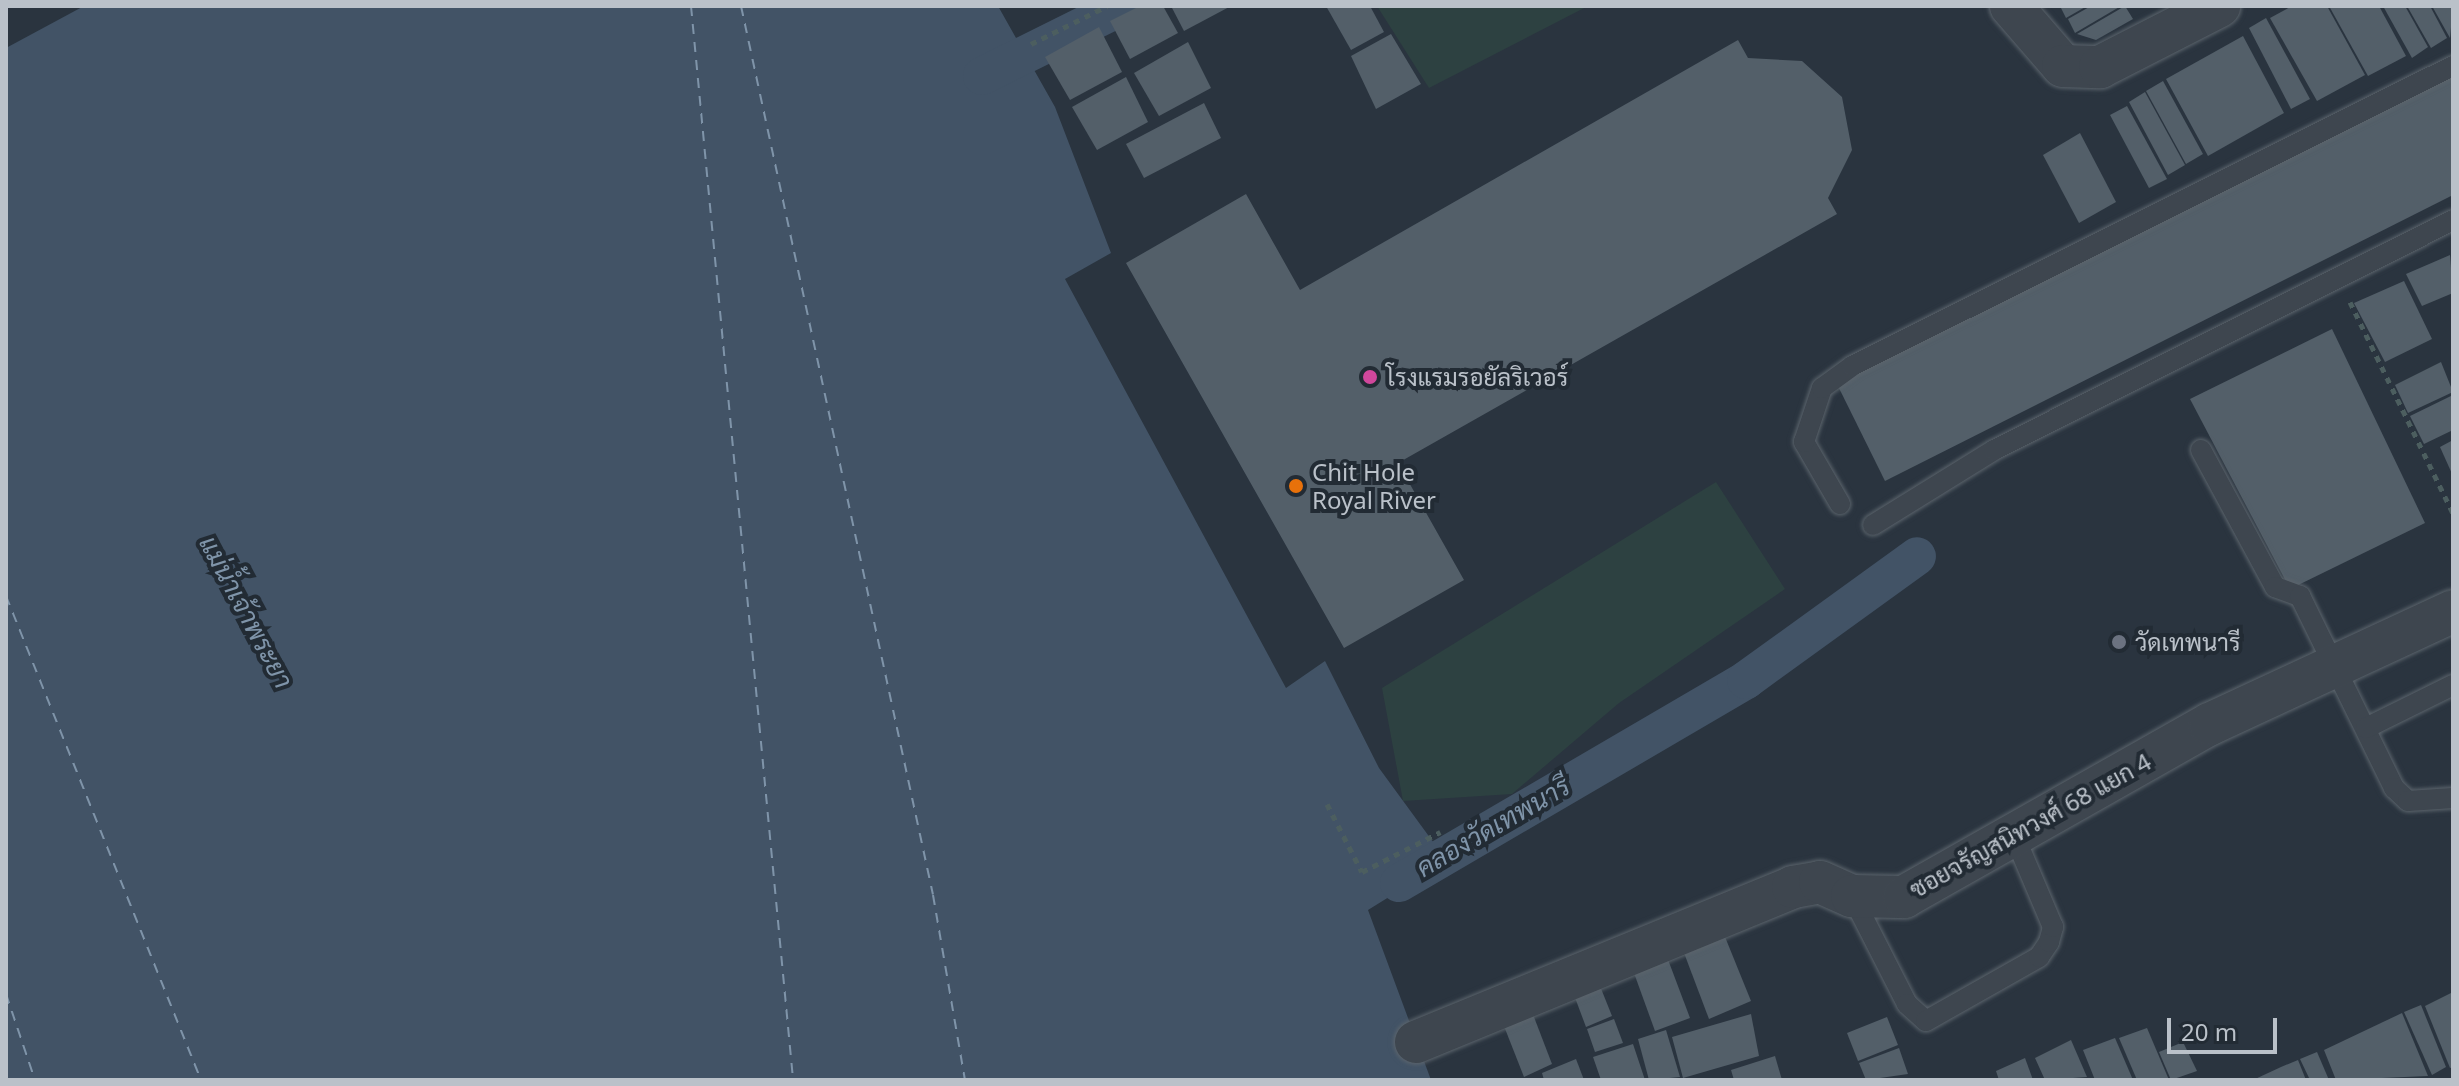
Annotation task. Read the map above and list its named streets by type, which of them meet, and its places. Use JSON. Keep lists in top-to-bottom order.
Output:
{
  "streets": {
    "street": ["ซอยจรัญสนิทวงศ์ 68 แยก 4"]
  },
  "water": ["แม่น้ำเจ้าพระยา", "คลองวัดเทพนารี"],
  "places": ["โรงแรมรอยัลริเวอร์", "Chit Hole Royal River", "วัดเทพนารี"],
  "scale_bar": "20 m"
}
